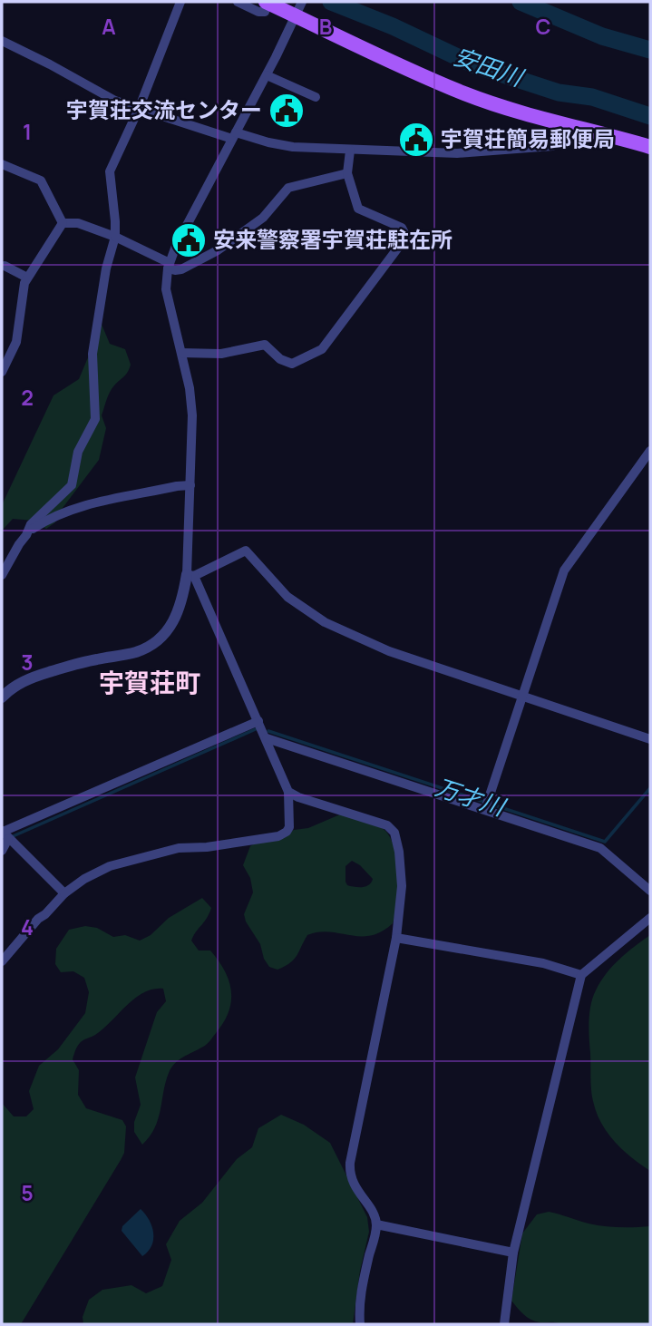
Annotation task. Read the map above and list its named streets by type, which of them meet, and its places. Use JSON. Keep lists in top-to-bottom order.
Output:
{
  "districts": ["宇賀荘町"],
  "water": ["安田川", "万才川"],
  "places": {
    "public building": ["宇賀荘交流センター", "宇賀荘簡易郵便局", "安来警察署宇賀荘駐在所"]
  },
  "grid": {
    "columns": ["A", "B", "C"],
    "rows": [
      "1",
      "2",
      "3",
      "4",
      "5"
    ]
  }
}
